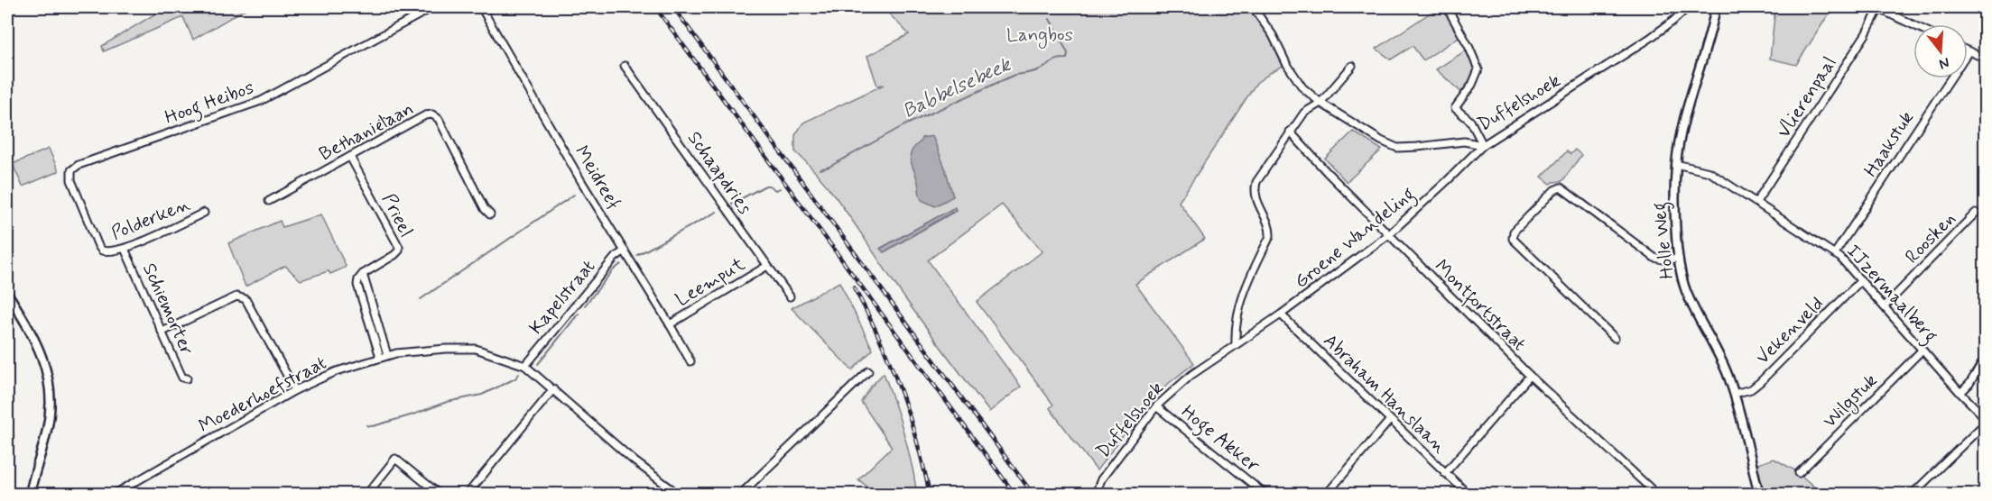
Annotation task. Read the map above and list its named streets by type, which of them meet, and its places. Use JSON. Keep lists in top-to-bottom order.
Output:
{
  "streets": {
    "street": [
      "Vlierenpaal",
      "Hoog Heibos",
      "Duffelshoek",
      "Bethaniëlaan",
      "Haakstuk",
      "Schaapdries",
      "Meidreef",
      "Prieel",
      "Polderken",
      "Groene Wandeling",
      "Roosken",
      "Holle Weg",
      "Leemput",
      "IJzermaalberg",
      "Kapelstraat",
      "Montfortstraat",
      "Schiemorter",
      "Vekenveld",
      "Abraham Hanslaan",
      "Moederhoefstraat",
      "Wilgstuk",
      "Hoge Akker"
    ]
  },
  "crossings": [
    ["Vlierenpaal", "IJzermaalberg"],
    ["Hoog Heibos", "Polderken"],
    ["Duffelshoek", "Groene Wandeling"],
    ["Duffelshoek", "Hoge Akker"],
    ["Bethaniëlaan", "Prieel"],
    ["Haakstuk", "IJzermaalberg"],
    ["Schaapdries", "Leemput"],
    ["Meidreef", "Leemput"],
    ["Meidreef", "Kapelstraat"],
    ["Polderken", "Schiemorter"],
    ["Groene Wandeling", "Montfortstraat"],
    ["Groene Wandeling", "Abraham Hanslaan"],
    ["Roosken", "IJzermaalberg"],
    ["Holle Weg", "IJzermaalberg"],
    ["Holle Weg", "Vekenveld"],
    ["IJzermaalberg", "Vekenveld"],
    ["IJzermaalberg", "Wilgstuk"],
    ["Kapelstraat", "Moederhoefstraat"]
  ],
  "water": ["Babbelsebeek"],
  "parks": ["Langbos"],
  "north": "bottom"
}
